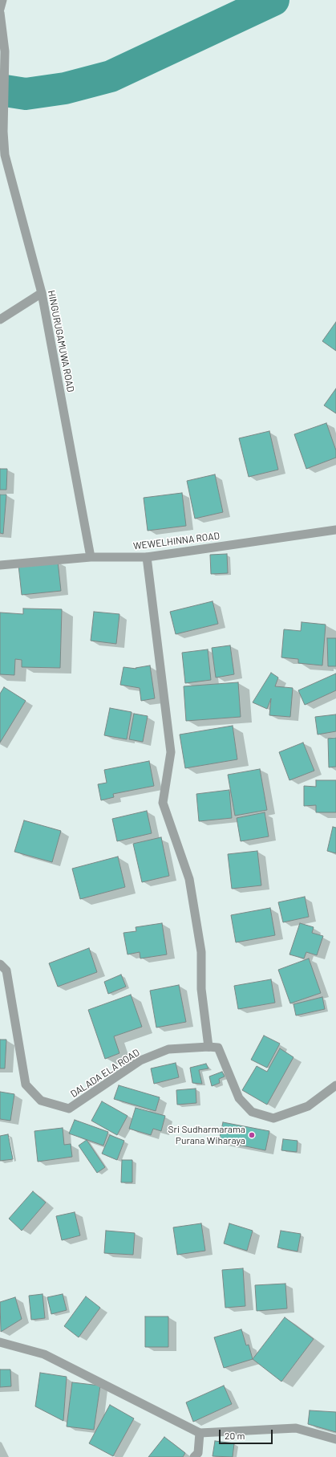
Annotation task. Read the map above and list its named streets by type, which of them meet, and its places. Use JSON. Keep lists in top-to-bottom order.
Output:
{
  "streets": {
    "street": ["HINGURUGAMUWA ROAD", "WEWELHINNA ROAD", "DALADA ELA ROAD"]
  },
  "crossings": [
    ["HINGURUGAMUWA ROAD", "WEWELHINNA ROAD"]
  ],
  "places": ["Sri Sudharmarama Purana Wiharaya"],
  "scale_bar": "20 m"
}
